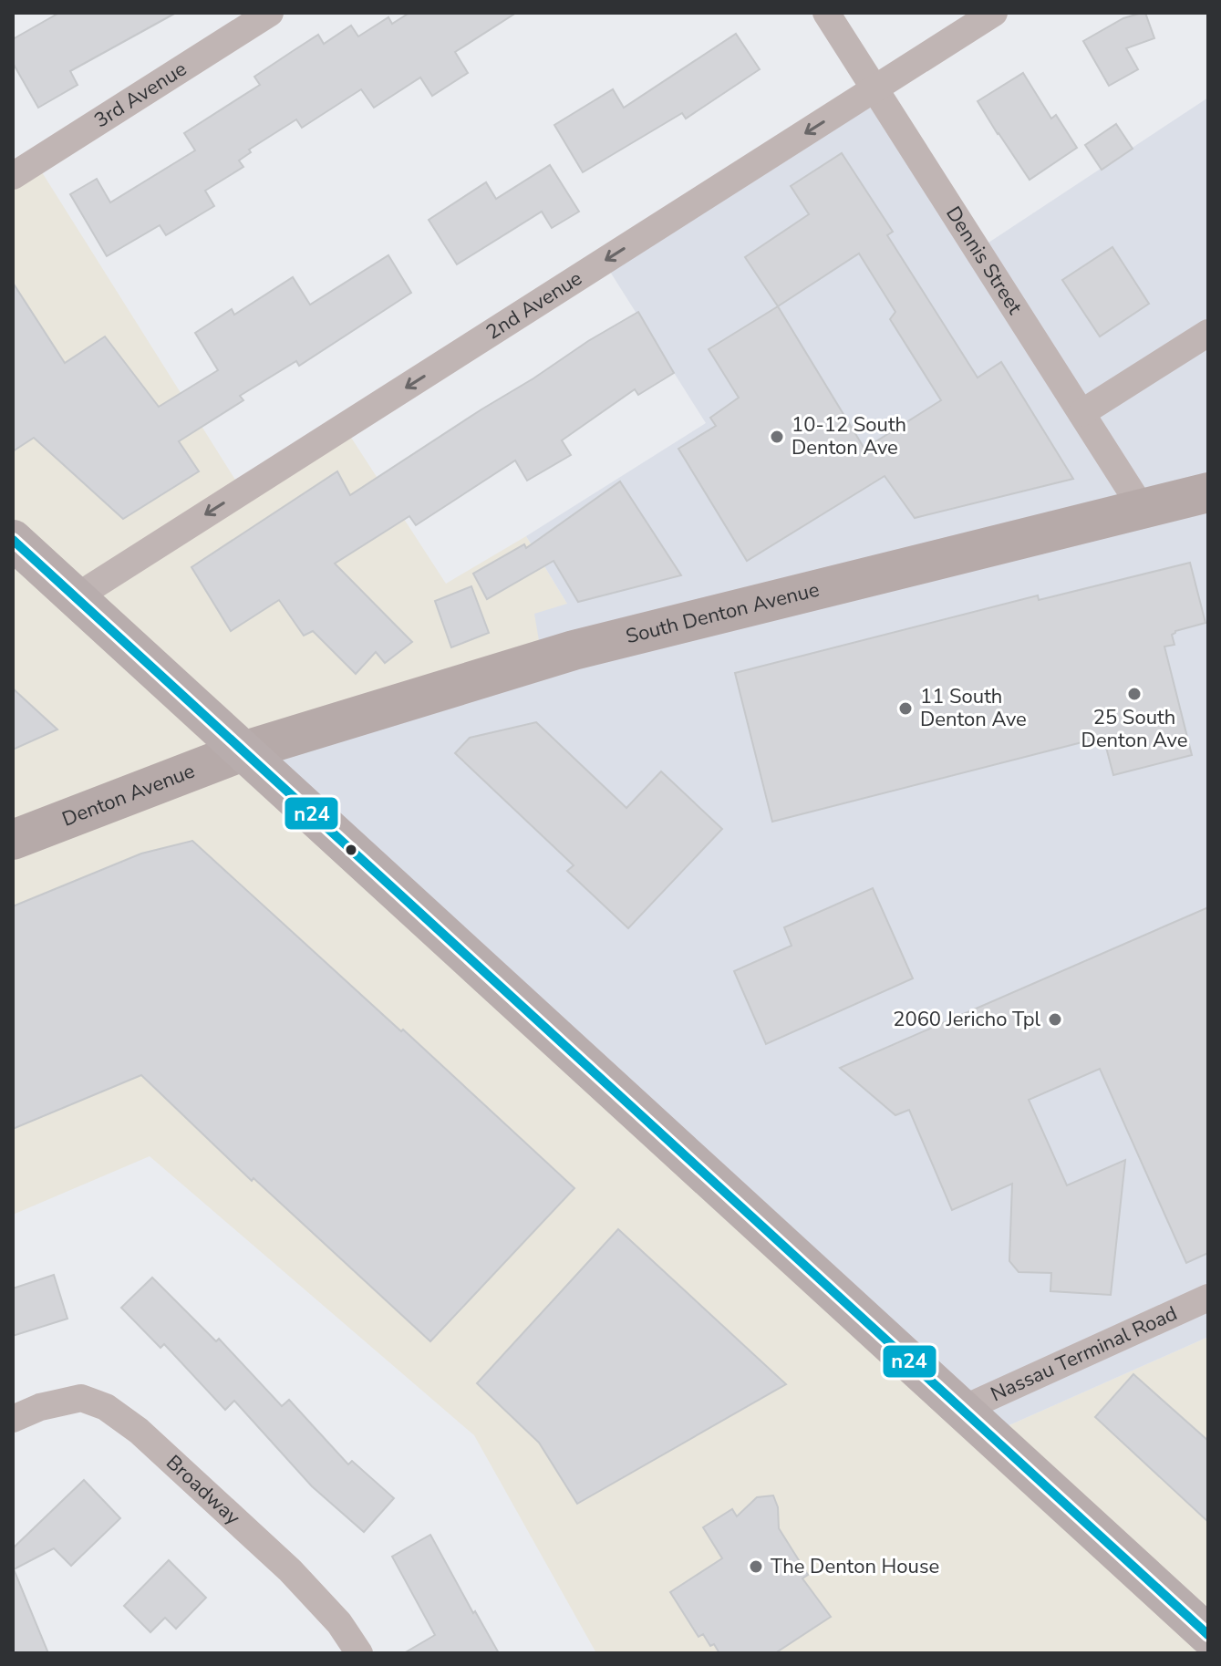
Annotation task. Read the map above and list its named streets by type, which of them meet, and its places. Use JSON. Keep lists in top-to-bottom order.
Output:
{
  "streets": {
    "street": [
      "3rd Avenue",
      "Dennis Street",
      "2nd Avenue",
      "South Denton Avenue",
      "Denton Avenue",
      "Nassau Terminal Road",
      "Broadway"
    ]
  },
  "crossings": [
    ["Dennis Street", "2nd Avenue"],
    ["Dennis Street", "South Denton Avenue"],
    ["South Denton Avenue", "Denton Avenue"]
  ],
  "one_way": ["2nd Avenue"],
  "places": [
    "10-12 South Denton Ave",
    "25 South Denton Ave",
    "11 South Denton Ave",
    "2060 Jericho Tpl",
    "The Denton House"
  ],
  "lines": ["transit line n24"]
}
